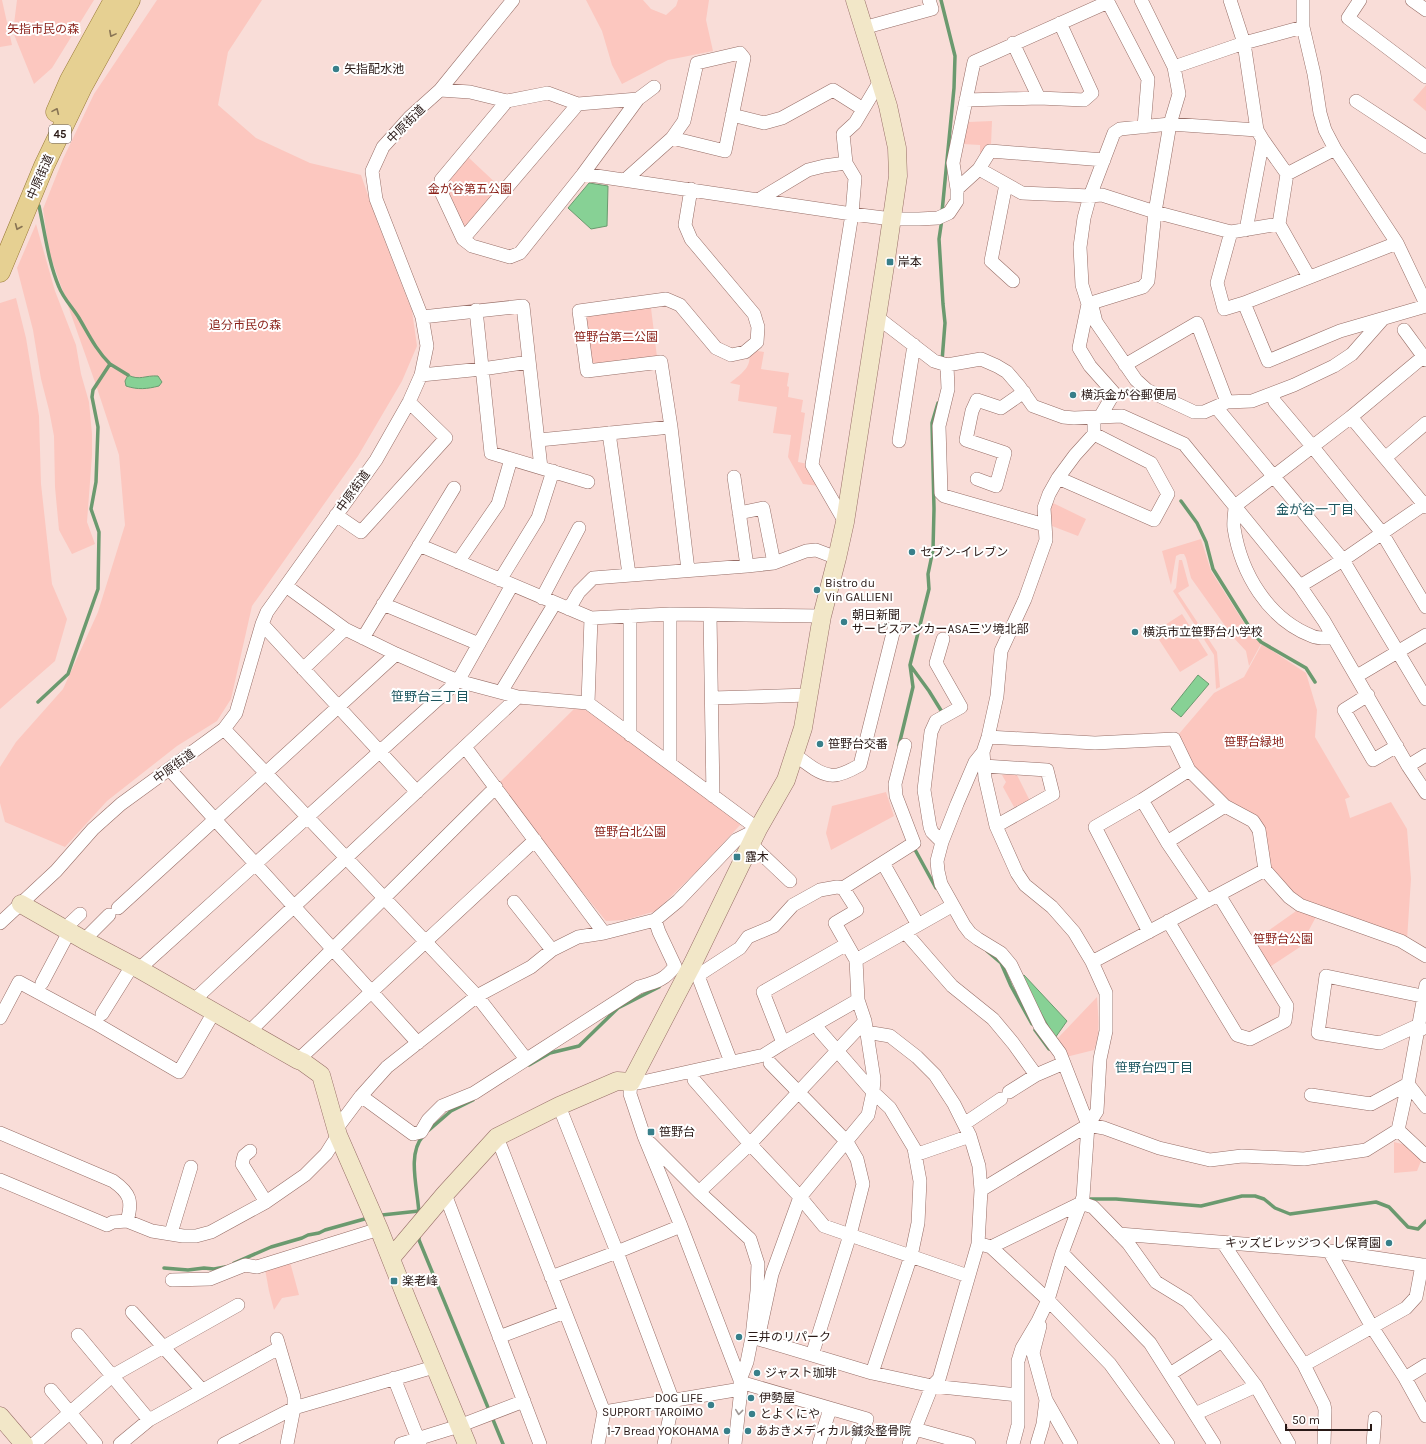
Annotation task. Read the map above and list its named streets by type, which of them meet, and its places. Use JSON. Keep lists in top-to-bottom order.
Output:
{
  "streets": {
    "main road": ["中原街道", "45"]
  },
  "districts": ["金が谷一丁目", "笹野台三丁目", "笹野台四丁目"],
  "parks": [
    "矢指市民の森",
    "金が谷第五公園",
    "追分市民の森",
    "笹野台第二公園",
    "笹野台緑地",
    "笹野台北公園",
    "笹野台公園"
  ],
  "places": {
    "other": [
      "矢指配水池",
      "横浜金が谷郵便局",
      "セブン-イレブン",
      "Bistro du Vin GALLIENI",
      "朝日新聞 サービスアンカーASA三ツ境北部",
      "横浜市立笹野台小学校",
      "笹野台交番",
      "キッズビレッジつくし保育園",
      "三井のリパーク",
      "ジャスト珈琲",
      "伊勢屋",
      "DOG LIFE SUPPORT TAROIMO",
      "とよくにや",
      "1-7 Bread YOKOHAMA",
      "あおきメディカル鍼灸整骨院"
    ],
    "transit": [
      "岸本",
      "露木",
      "笹野台",
      "楽老峰"
    ]
  },
  "scale_bar": "50 m"
}
